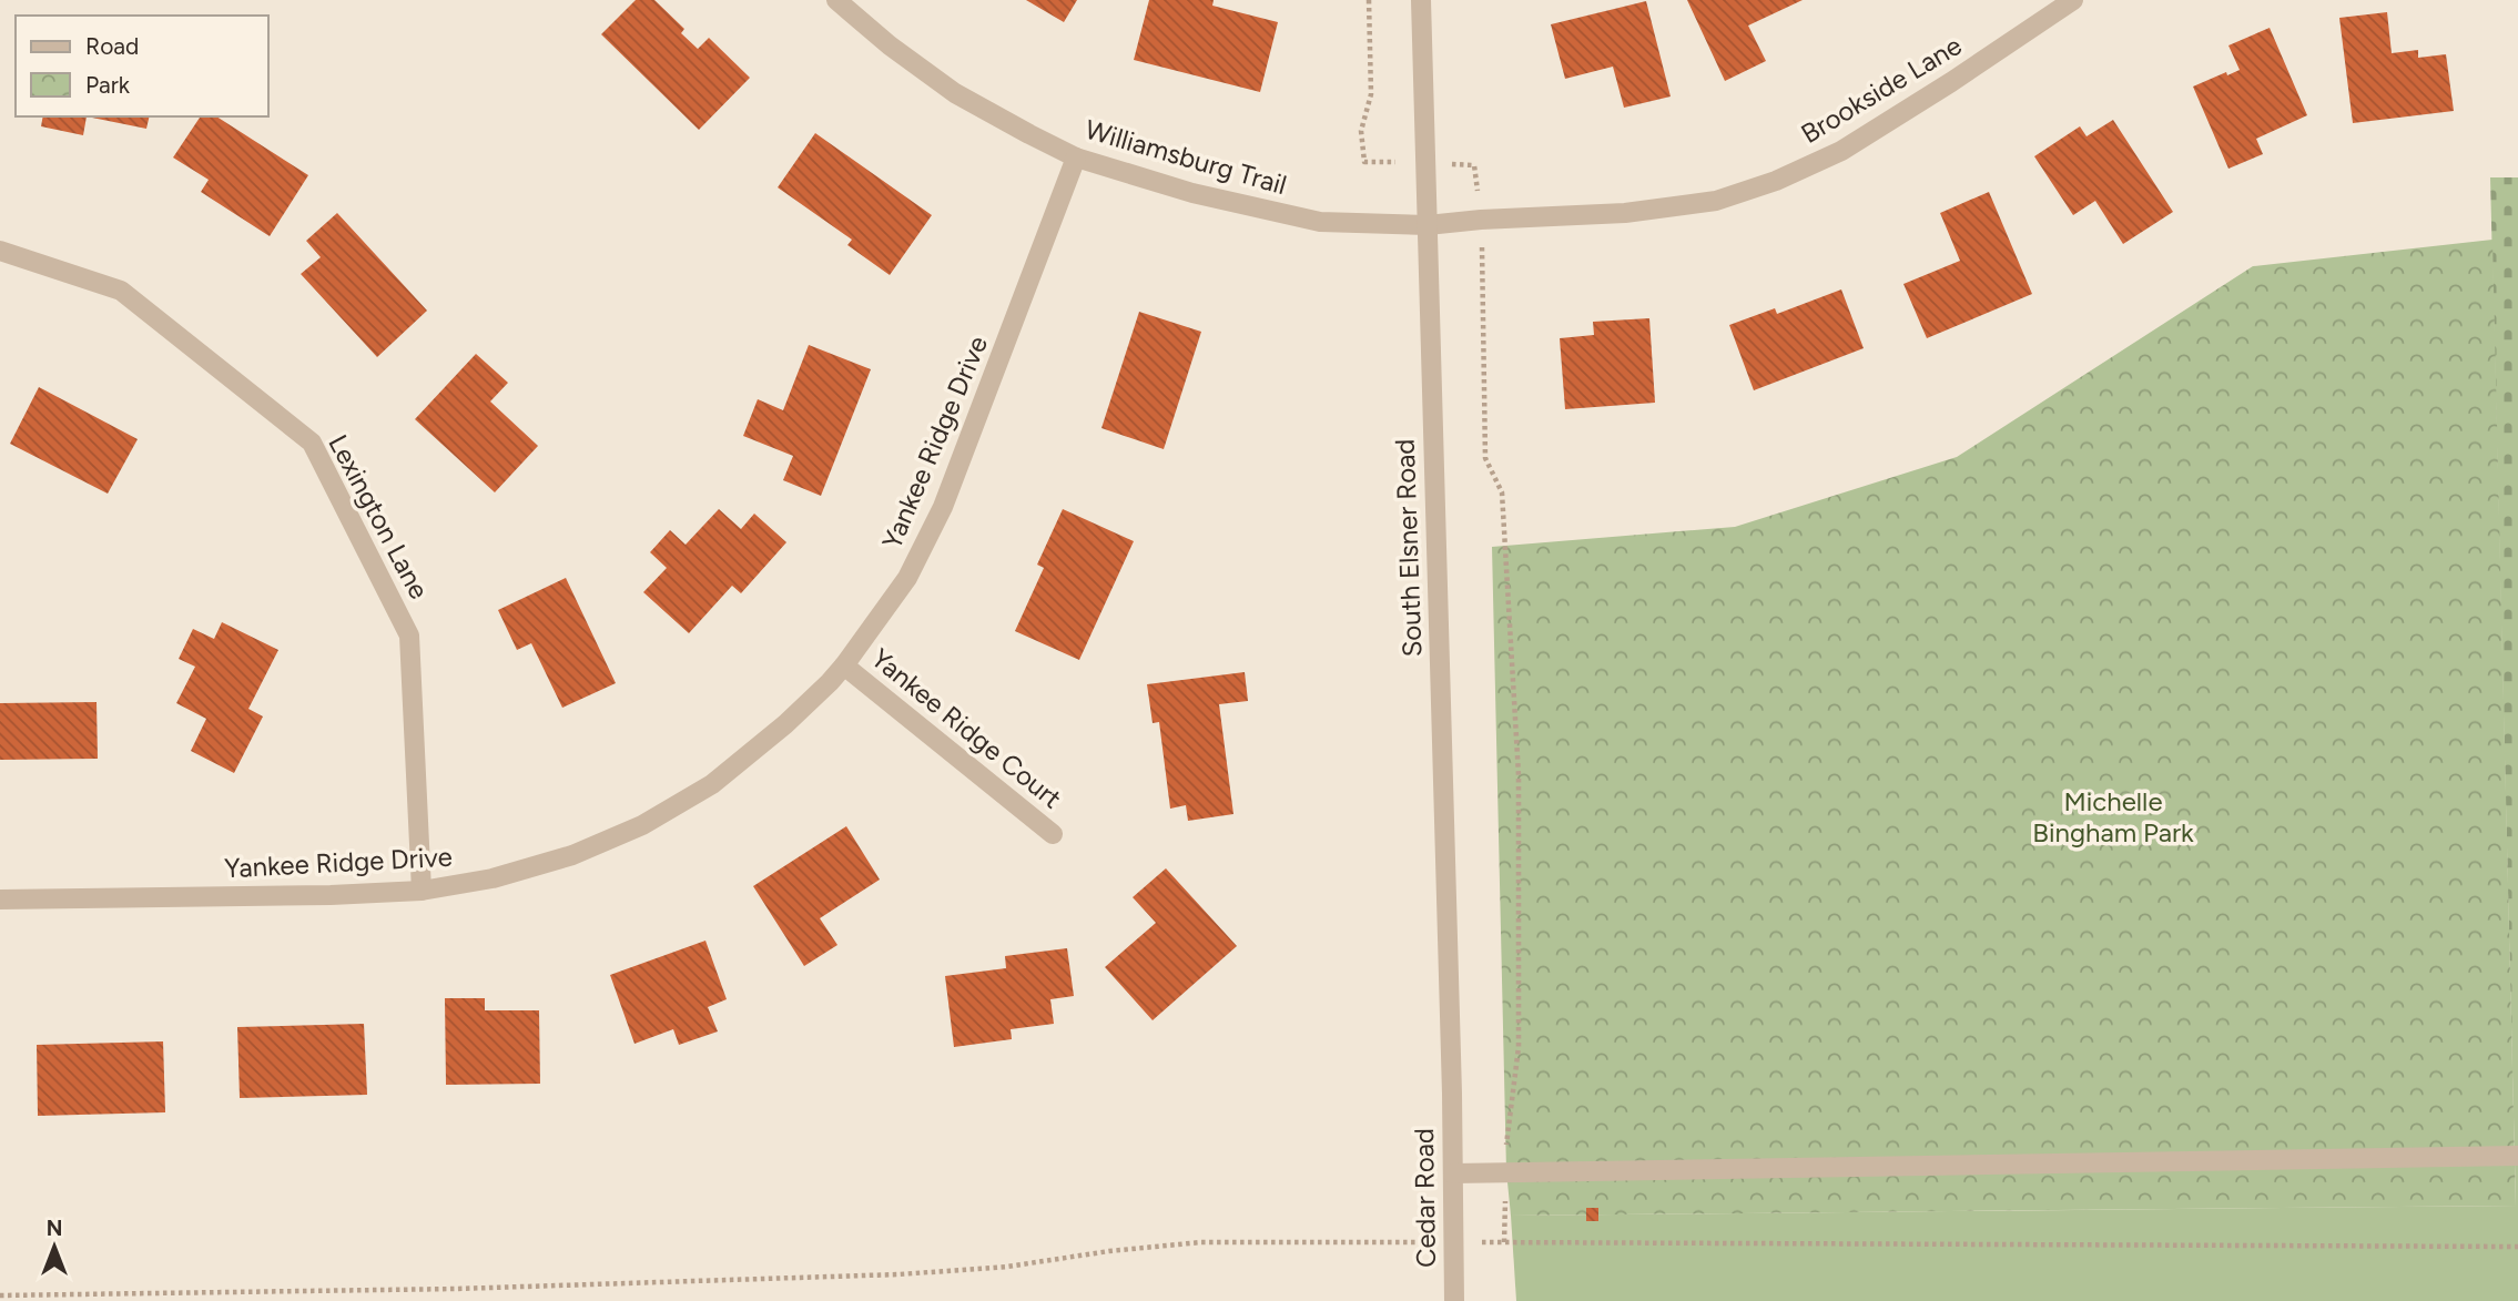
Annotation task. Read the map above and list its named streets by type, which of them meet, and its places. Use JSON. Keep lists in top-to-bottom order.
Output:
{
  "streets": {
    "street": [
      "Brookside Lane",
      "Williamsburg Trail",
      "Yankee Ridge Drive",
      "Lexington Lane",
      "South Elsner Road",
      "Yankee Ridge Court",
      "Cedar Road"
    ]
  },
  "crossings": [
    ["Brookside Lane", "Williamsburg Trail"],
    ["Brookside Lane", "South Elsner Road"],
    ["Williamsburg Trail", "Yankee Ridge Drive"],
    ["Williamsburg Trail", "South Elsner Road"],
    ["Yankee Ridge Drive", "Lexington Lane"],
    ["Yankee Ridge Drive", "Yankee Ridge Court"],
    ["South Elsner Road", "Cedar Road"]
  ],
  "parks": ["Michelle Bingham Park"],
  "legend": ["Road", "Park"],
  "north": "top"
}
